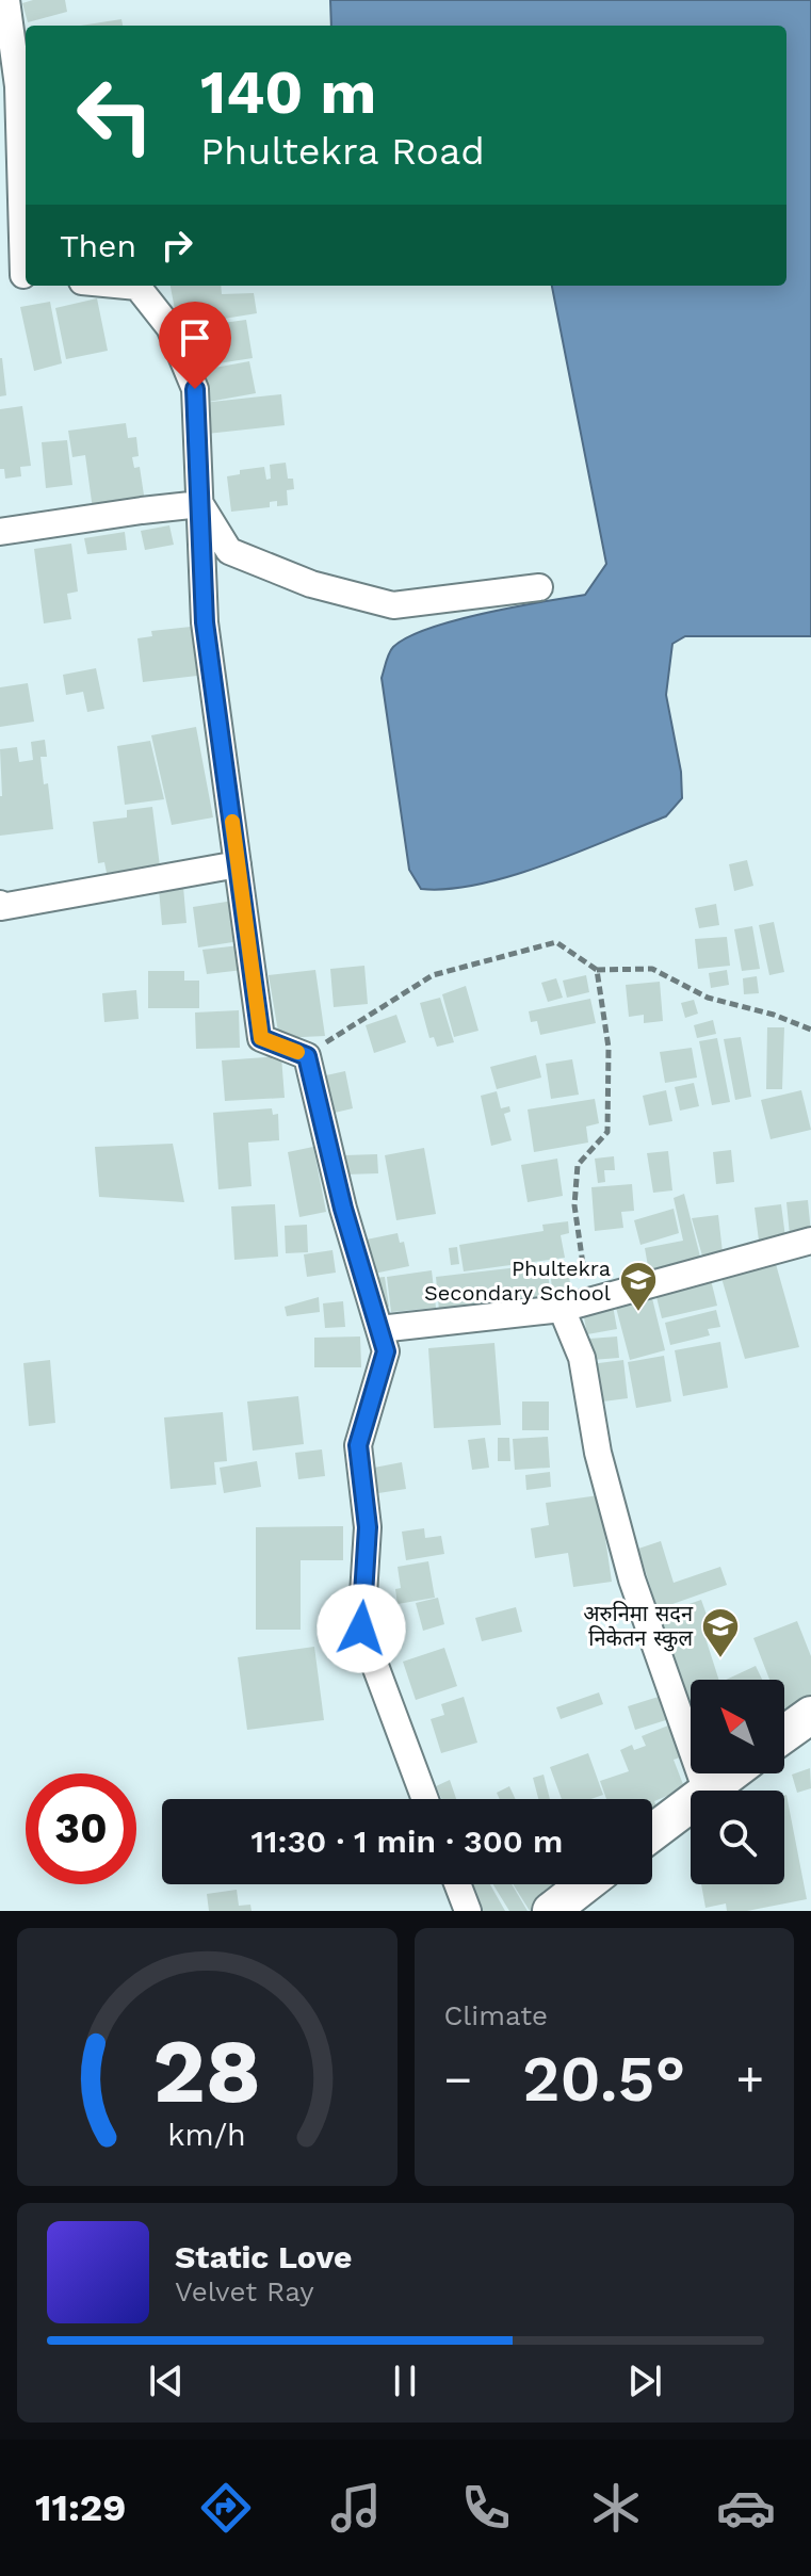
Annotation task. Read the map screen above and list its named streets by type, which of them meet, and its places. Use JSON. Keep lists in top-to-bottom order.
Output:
{
  "places": {
    "school or university": ["Phultekra Secondary School", "अरुनिमा सदन निकेतन स्कुल"]
  },
  "north": "top left",
  "page": {
    "turn": ["140 m", "Phultekra Road"],
    "then": "Then",
    "limit": "30",
    "trip": "11:30 · 1 min · 300 m",
    "tile": "Climate",
    "heat": ["−", "20.5°", "+"],
    "song": ["Static Love", "Velvet Ray"],
    "tabs": "11:29",
    "gauge": ["28", "km/h"]
  }
}
